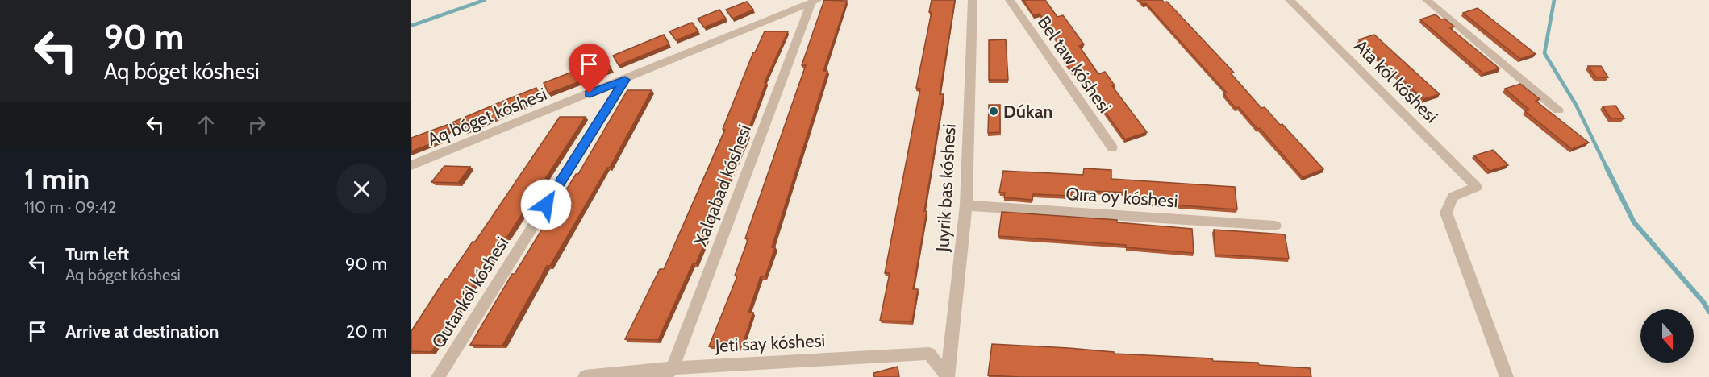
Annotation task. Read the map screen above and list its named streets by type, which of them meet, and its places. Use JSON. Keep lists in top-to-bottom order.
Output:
{
  "streets": {
    "street": [
      "Bel taw kóshesi",
      "Ata kól kóshesi",
      "Aq bóget kóshesi",
      "Xalqabad kóshesi",
      "Juyrik bas kóshesi",
      "Qıra oy kóshesi",
      "Qutankól kóshesi",
      "Jeti say kóshesi"
    ]
  },
  "crossings": [
    ["Aq bóget kóshesi", "Xalqabad kóshesi"],
    ["Aq bóget kóshesi", "Qutankól kóshesi"],
    ["Xalqabad kóshesi", "Jeti say kóshesi"],
    ["Juyrik bas kóshesi", "Qıra oy kóshesi"],
    ["Juyrik bas kóshesi", "Jeti say kóshesi"]
  ],
  "places": ["Dúkan"],
  "north": "bottom",
  "page": {
    "turn": ["90 m", "Aq bóget kóshesi"],
    "heading": ["1 min", "110 m · 09:42"],
    "list": [
      {
        "name": "Turn left",
        "note": "Aq bóget kóshesi",
        "value": "90 m"
      },
      {
        "name": "Arrive at destination",
        "value": "20 m"
      }
    ]
  }
}
